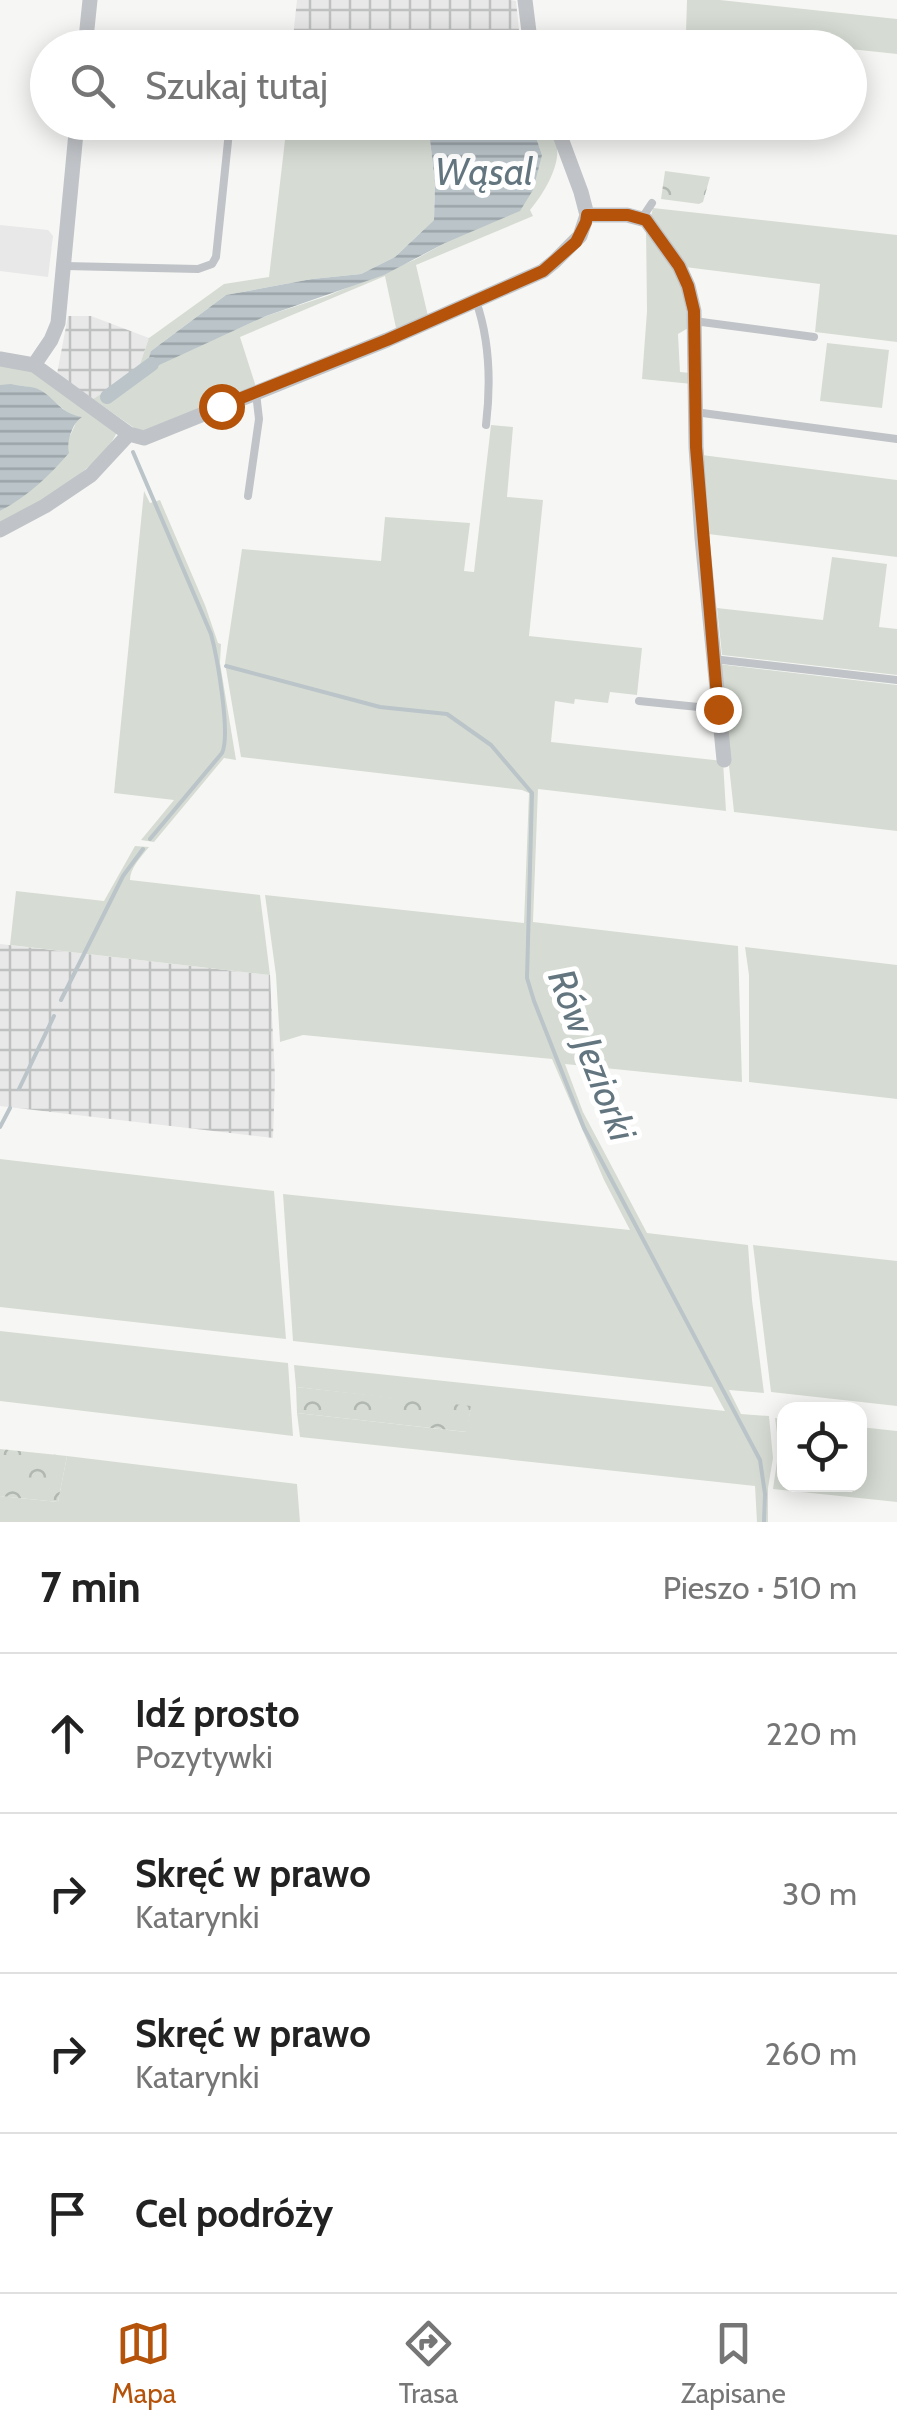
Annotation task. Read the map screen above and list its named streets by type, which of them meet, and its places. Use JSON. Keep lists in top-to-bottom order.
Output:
{
  "water": ["Wąsal", "Rów Jeziorki"],
  "page": {
    "search": "Szukaj tutaj",
    "heading": ["7 min", "Pieszo · 510 m"],
    "list": [
      ["Idź prosto", "Pozytywki", "220 m"],
      ["Skręć w prawo", "Katarynki", "30 m"],
      ["Skręć w prawo", "Katarynki", "260 m"],
      "Cel podróży"
    ],
    "nav": ["Mapa", "Trasa", "Zapisane"]
  }
}
